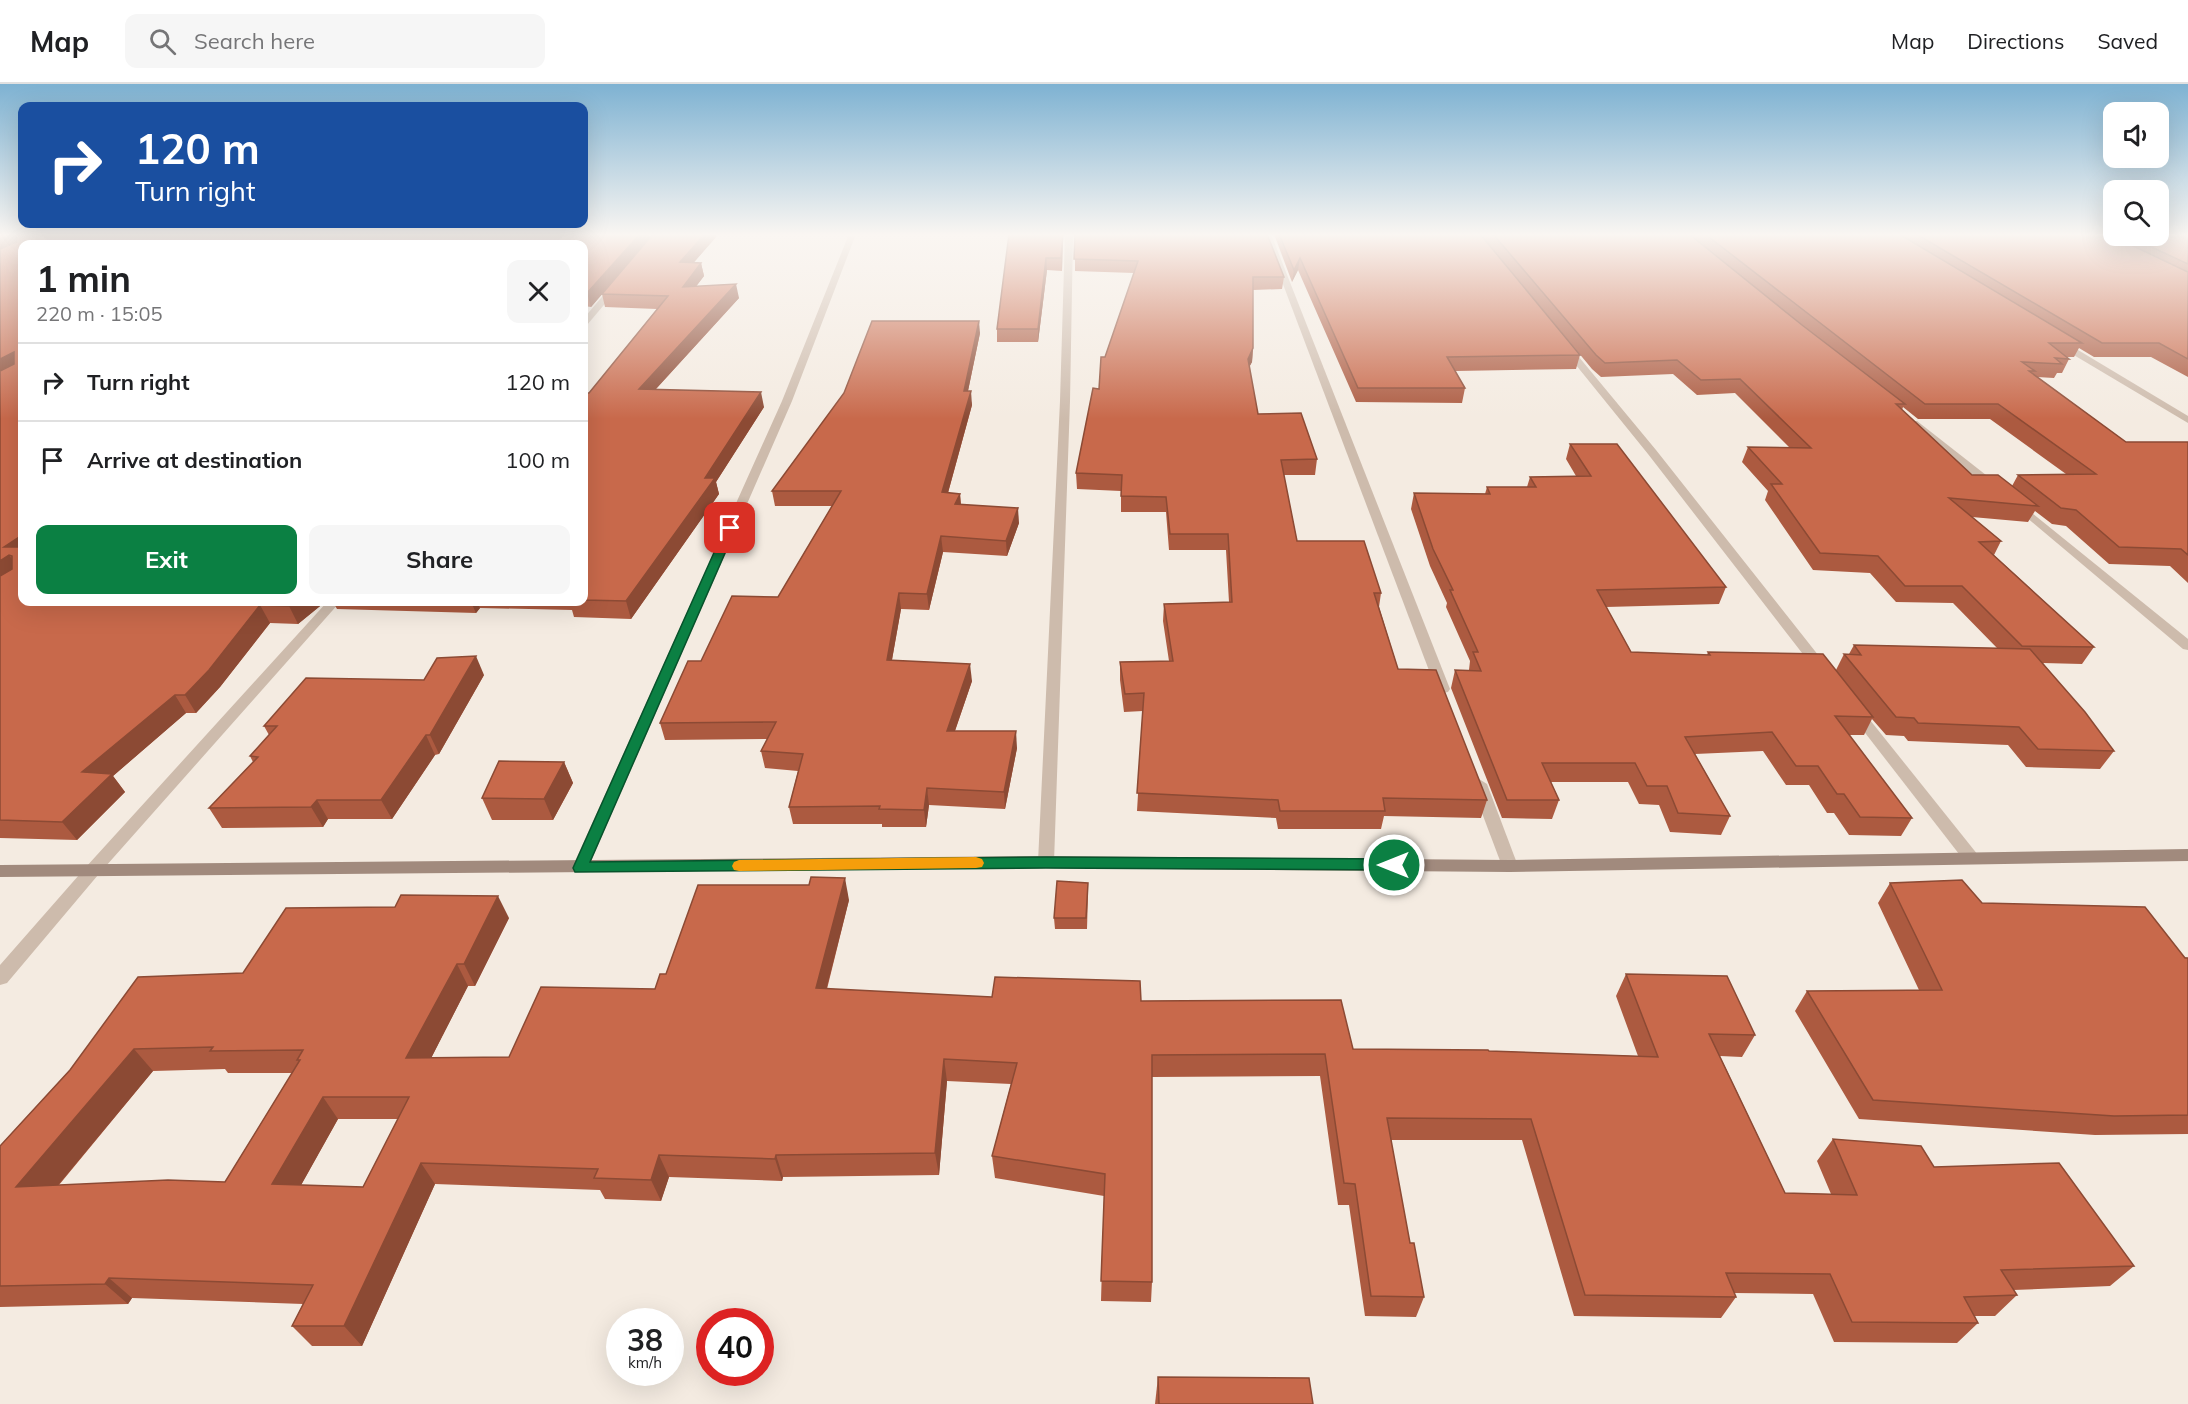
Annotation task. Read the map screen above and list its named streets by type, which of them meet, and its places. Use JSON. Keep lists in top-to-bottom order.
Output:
{
  "page": {
    "header": "Map",
    "search": "Search here",
    "nav": ["Map", "Directions", "Saved"],
    "turn": ["120 m", "Turn right"],
    "heading": ["1 min", "220 m · 15:05"],
    "list": [
      {
        "name": "Turn right",
        "value": "120 m"
      },
      {
        "name": "Arrive at destination",
        "value": "100 m"
      }
    ],
    "buttons": ["Exit", "Share"],
    "speed": "38 km/h",
    "limit": "40"
  }
}
